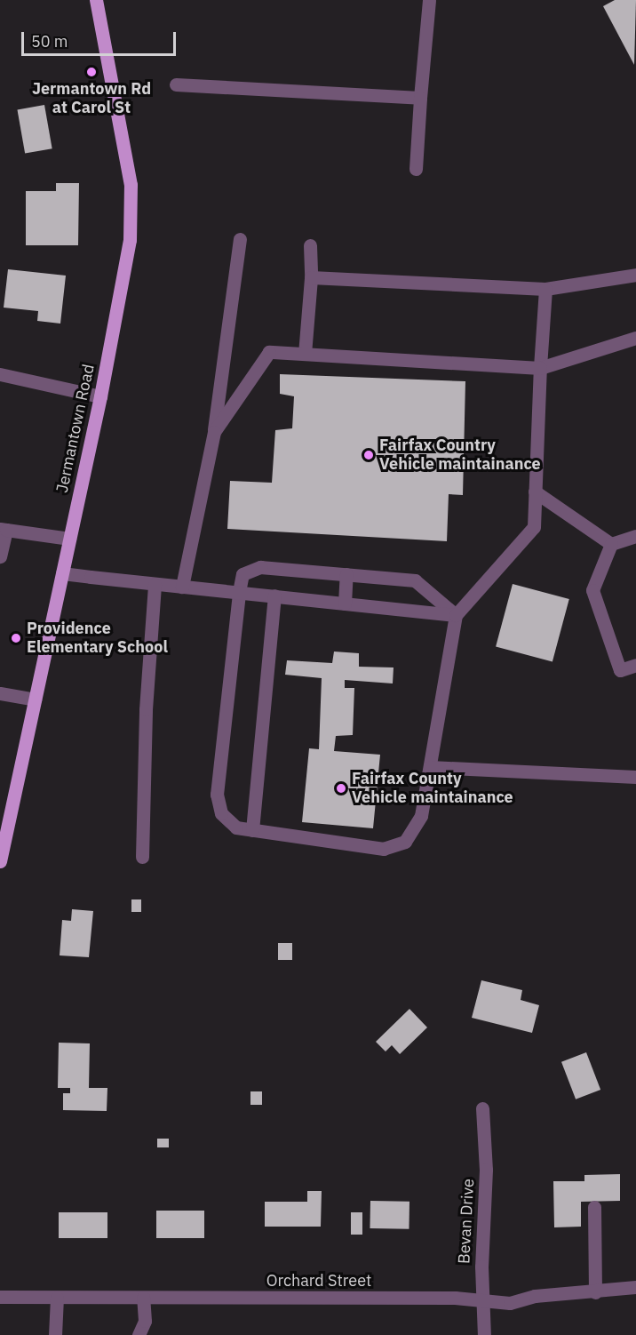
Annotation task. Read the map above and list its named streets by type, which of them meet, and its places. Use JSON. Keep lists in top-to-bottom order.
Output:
{
  "streets": {
    "main road": ["Jermantown Road"],
    "street": ["Bevan Drive", "Orchard Street"]
  },
  "crossings": [
    ["Bevan Drive", "Orchard Street"]
  ],
  "places": [
    "Jermantown Rd at Carol St",
    "Fairfax Country Vehicle maintainance",
    "Providence Elementary School",
    "Fairfax County Vehicle maintainance"
  ],
  "scale_bar": "50 m"
}
